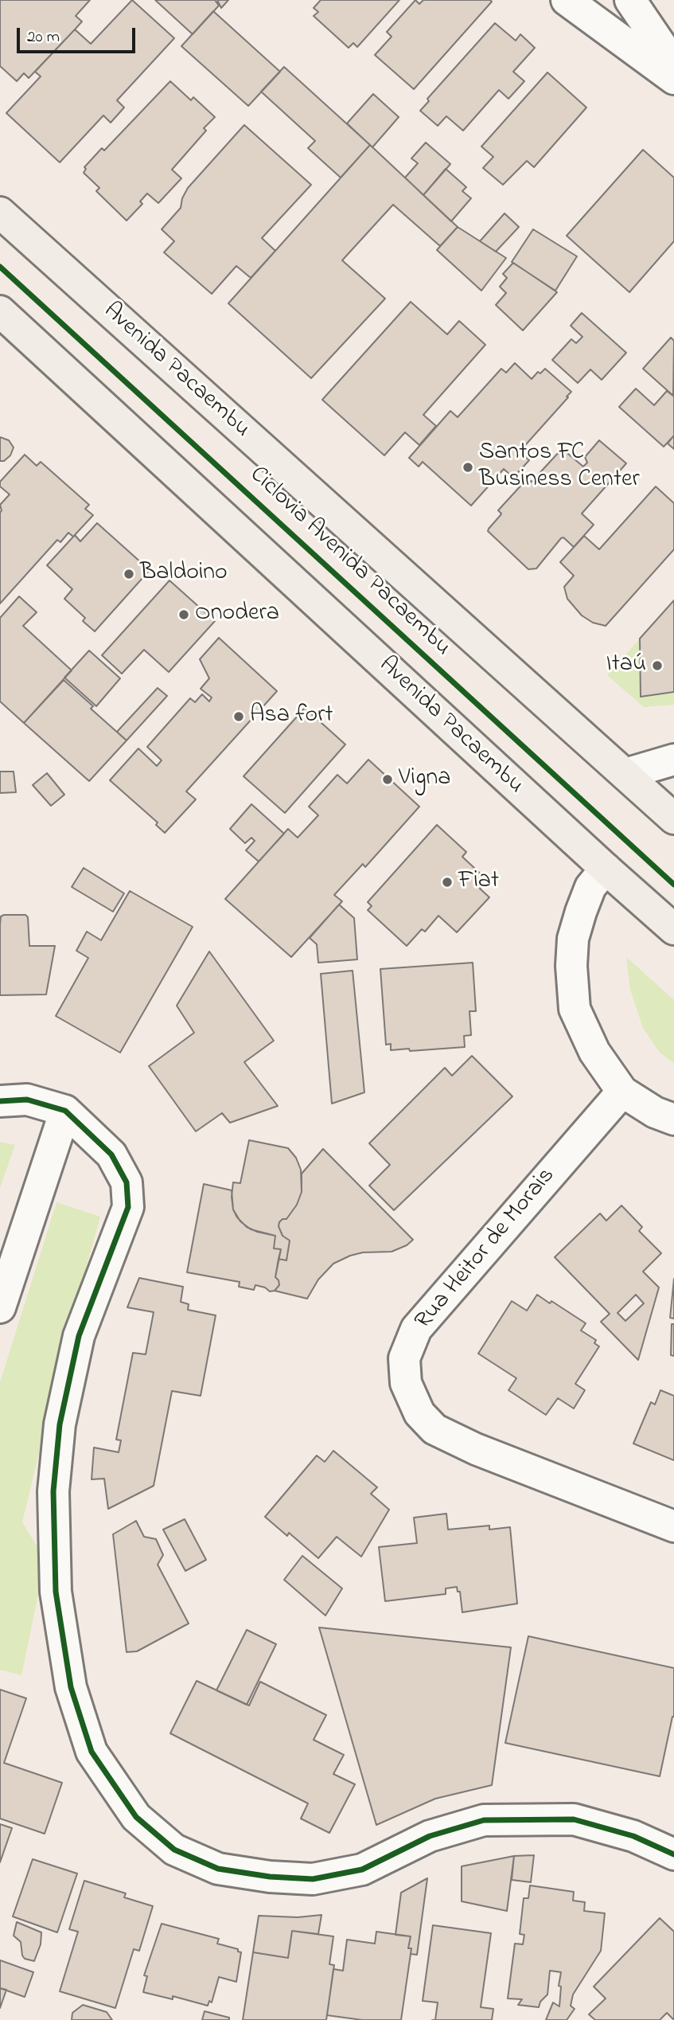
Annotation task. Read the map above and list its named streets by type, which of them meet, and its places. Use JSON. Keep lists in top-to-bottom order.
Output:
{
  "streets": {
    "main road": ["Avenida Pacaembu"],
    "street": ["Rua Heitor de Morais"],
    "cycle path": ["Ciclovia Avenida Pacaembu"]
  },
  "places": [
    "Santos FC Business Center",
    "Baldoino",
    "Onodera",
    "Itaú",
    "Asa fort",
    "Vigna",
    "Fiat"
  ],
  "scale_bar": "20 m"
}
